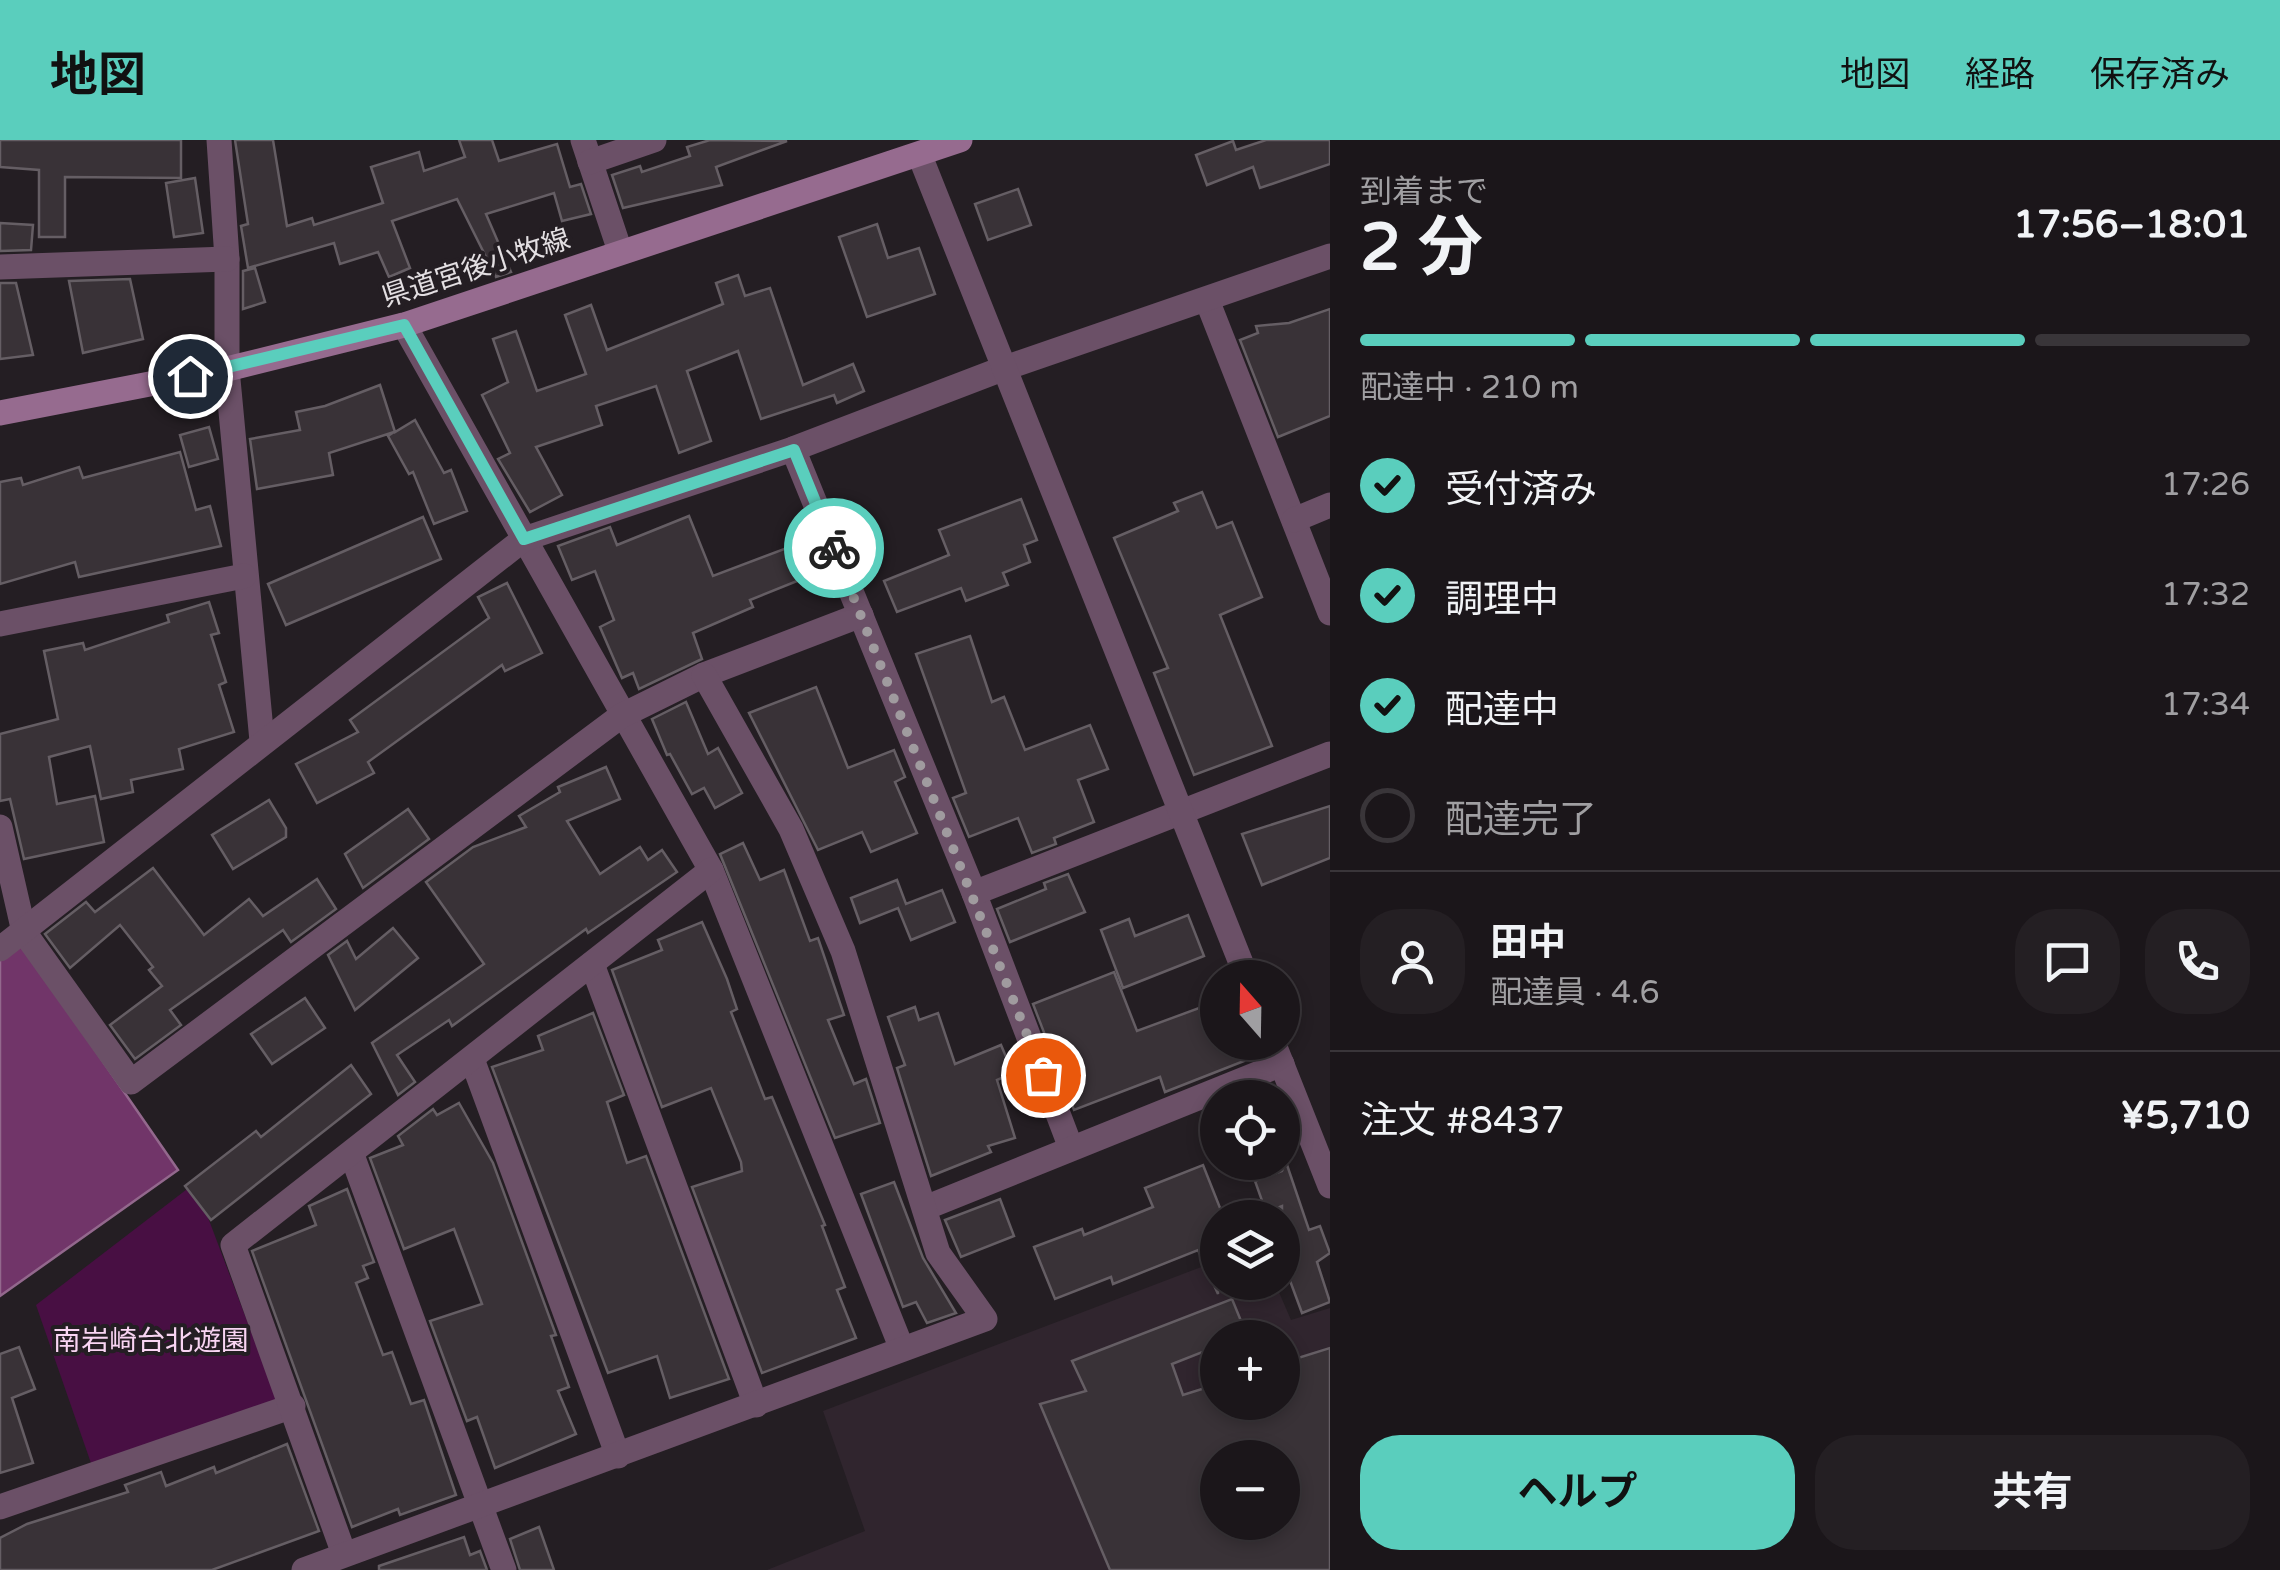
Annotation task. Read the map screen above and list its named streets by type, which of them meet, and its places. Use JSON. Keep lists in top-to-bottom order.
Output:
{
  "streets": {
    "main road": ["県道宮後小牧線"]
  },
  "parks": ["南岩崎台北遊園"],
  "north": "top",
  "page": {
    "header": "地図",
    "nav": ["地図", "経路", "保存済み"],
    "heading": ["2 分", "到着まで", "17:56–18:01"],
    "panel": [
      "田中",
      "配達員 · 4.6",
      "注文 #8437",
      "¥5,710"
    ],
    "bar": "配達中 · 210 m",
    "list": [
      ["受付済み", "17:26"],
      ["調理中", "17:32"],
      ["配達中", "17:34"],
      "配達完了"
    ],
    "map_buttons": ["+", "−"],
    "buttons": ["ヘルプ", "共有"]
  }
}
